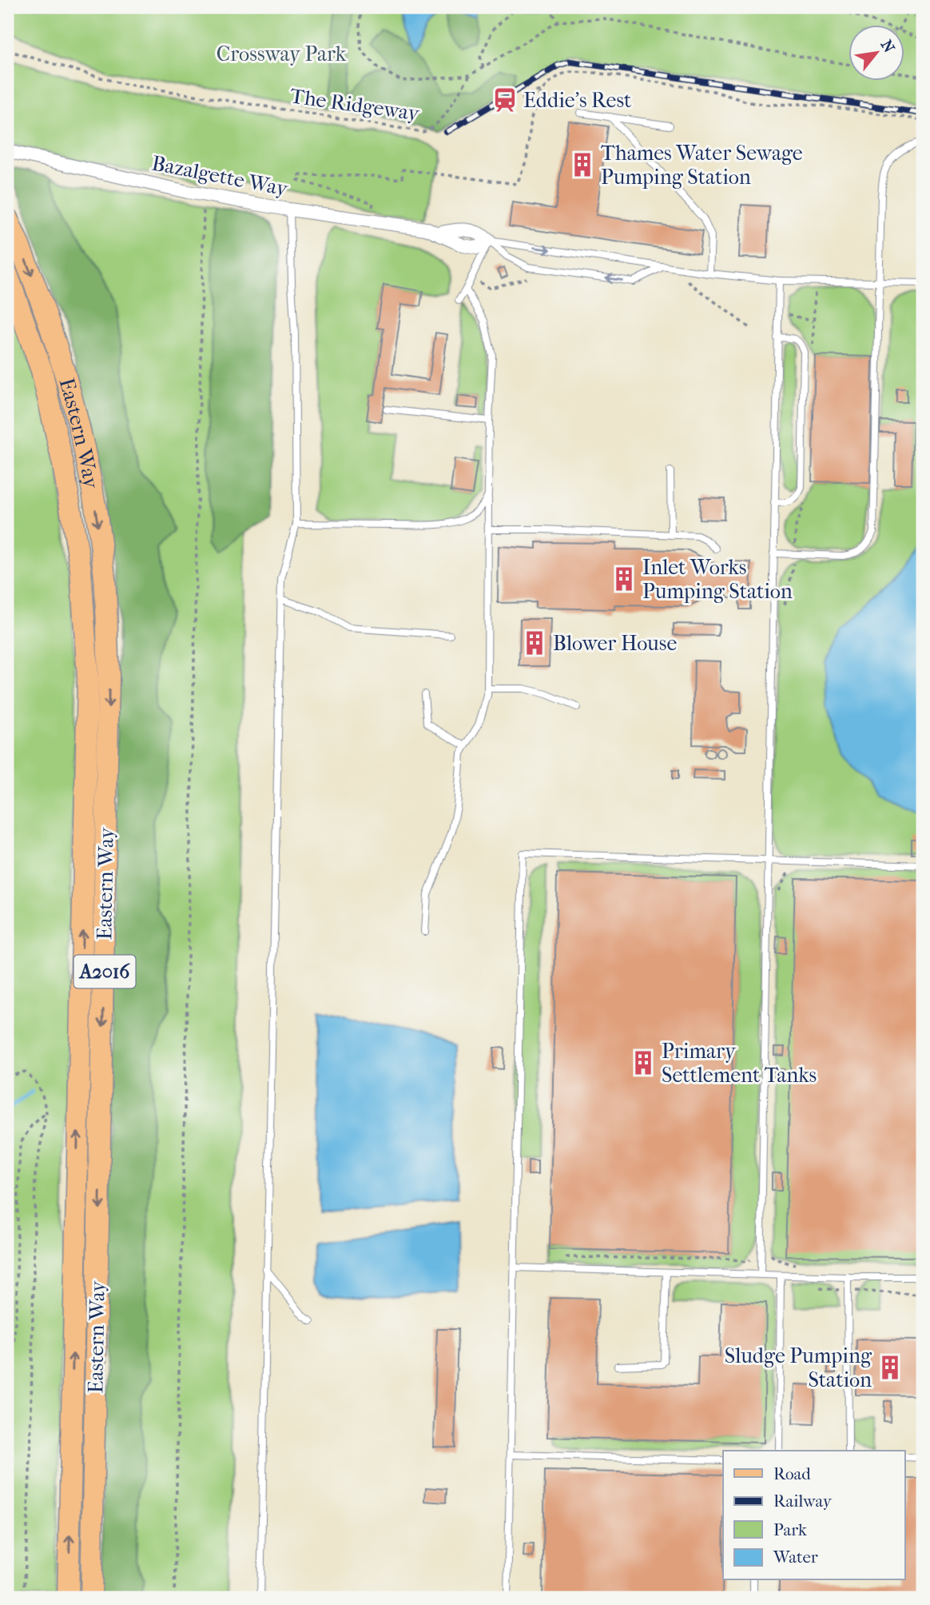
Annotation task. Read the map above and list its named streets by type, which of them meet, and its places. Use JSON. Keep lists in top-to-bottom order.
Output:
{
  "streets": {
    "main road": ["Eastern Way", "A2016"],
    "street": ["Bazalgette Way"],
    "path": ["The Ridgeway"]
  },
  "parks": ["Crossway Park"],
  "places": {
    "station": ["Eddie's Rest"],
    "building": [
      "Thames Water Sewage Pumping Station",
      "Inlet Works Pumping Station",
      "Blower House",
      "Primary Settlement Tanks",
      "Sludge Pumping Station"
    ]
  },
  "legend": [
    "Road",
    "Railway",
    "Park",
    "Water"
  ],
  "north": "top right"
}
